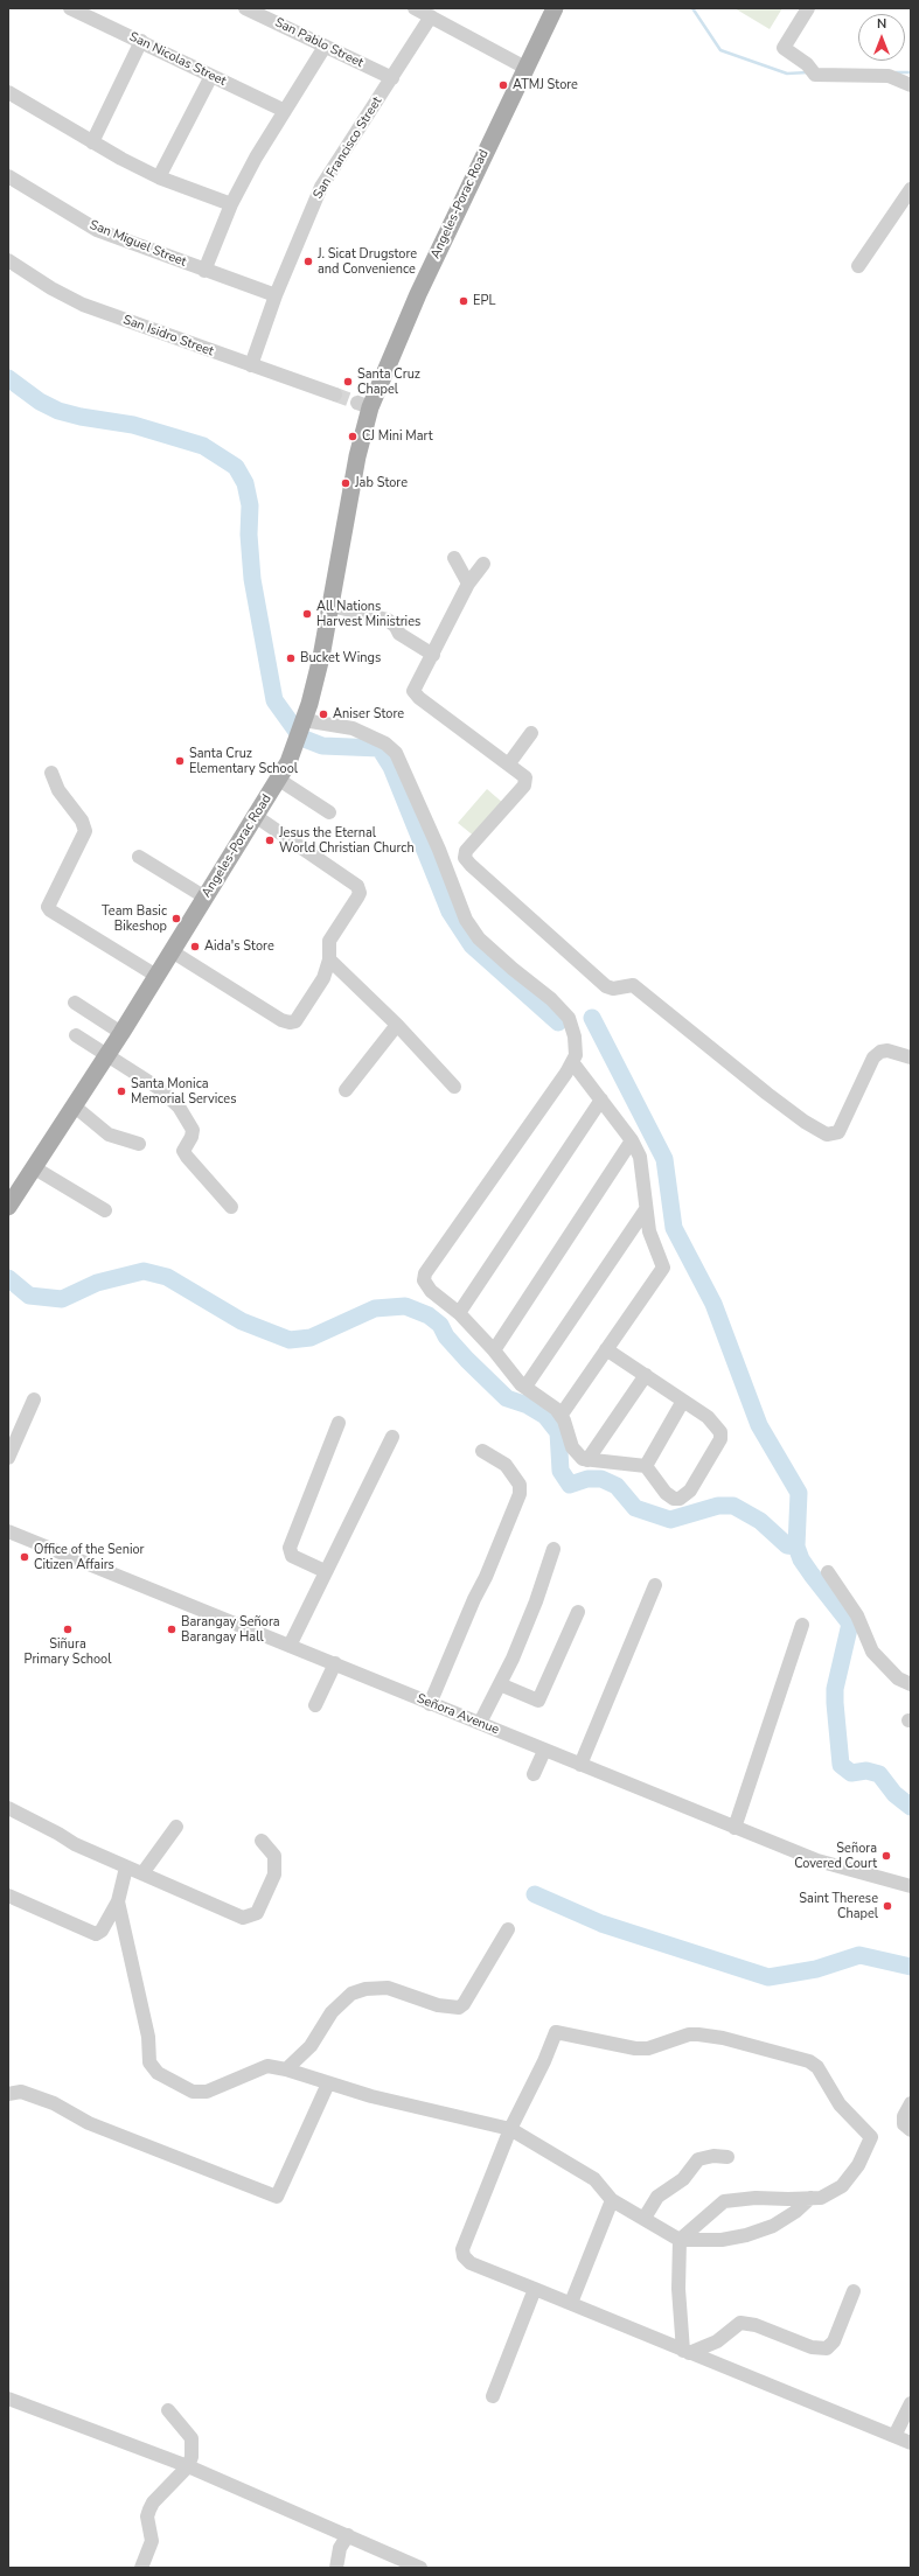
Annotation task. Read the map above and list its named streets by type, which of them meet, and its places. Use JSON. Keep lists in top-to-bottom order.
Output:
{
  "streets": {
    "main road": ["Angeles-Porac Road"],
    "street": [
      "San Pablo Street",
      "San Nicolas Street",
      "San Francisco Street",
      "San Miguel Street",
      "San Isidro Street",
      "Señora Avenue"
    ]
  },
  "crossings": [
    ["San Pablo Street", "San Francisco Street"],
    ["San Francisco Street", "San Miguel Street"],
    ["San Francisco Street", "San Isidro Street"]
  ],
  "places": [
    "ATMJ Store",
    "J. Sicat Drugstore and Convenience",
    "EPL",
    "Santa Cruz Chapel",
    "CJ Mini Mart",
    "Jab Store",
    "All Nations Harvest Ministries",
    "Bucket Wings",
    "Aniser Store",
    "Santa Cruz Elementary School",
    "Jesus the Eternal World Christian Church",
    "Team Basic Bikeshop",
    "Aida's Store",
    "Santa Monica Memorial Services",
    "Office of the Senior Citizen Affairs",
    "Siñura Primary School",
    "Barangay Señora Barangay Hall",
    "Señora Covered Court",
    "Saint Therese Chapel"
  ],
  "north": "top"
}
